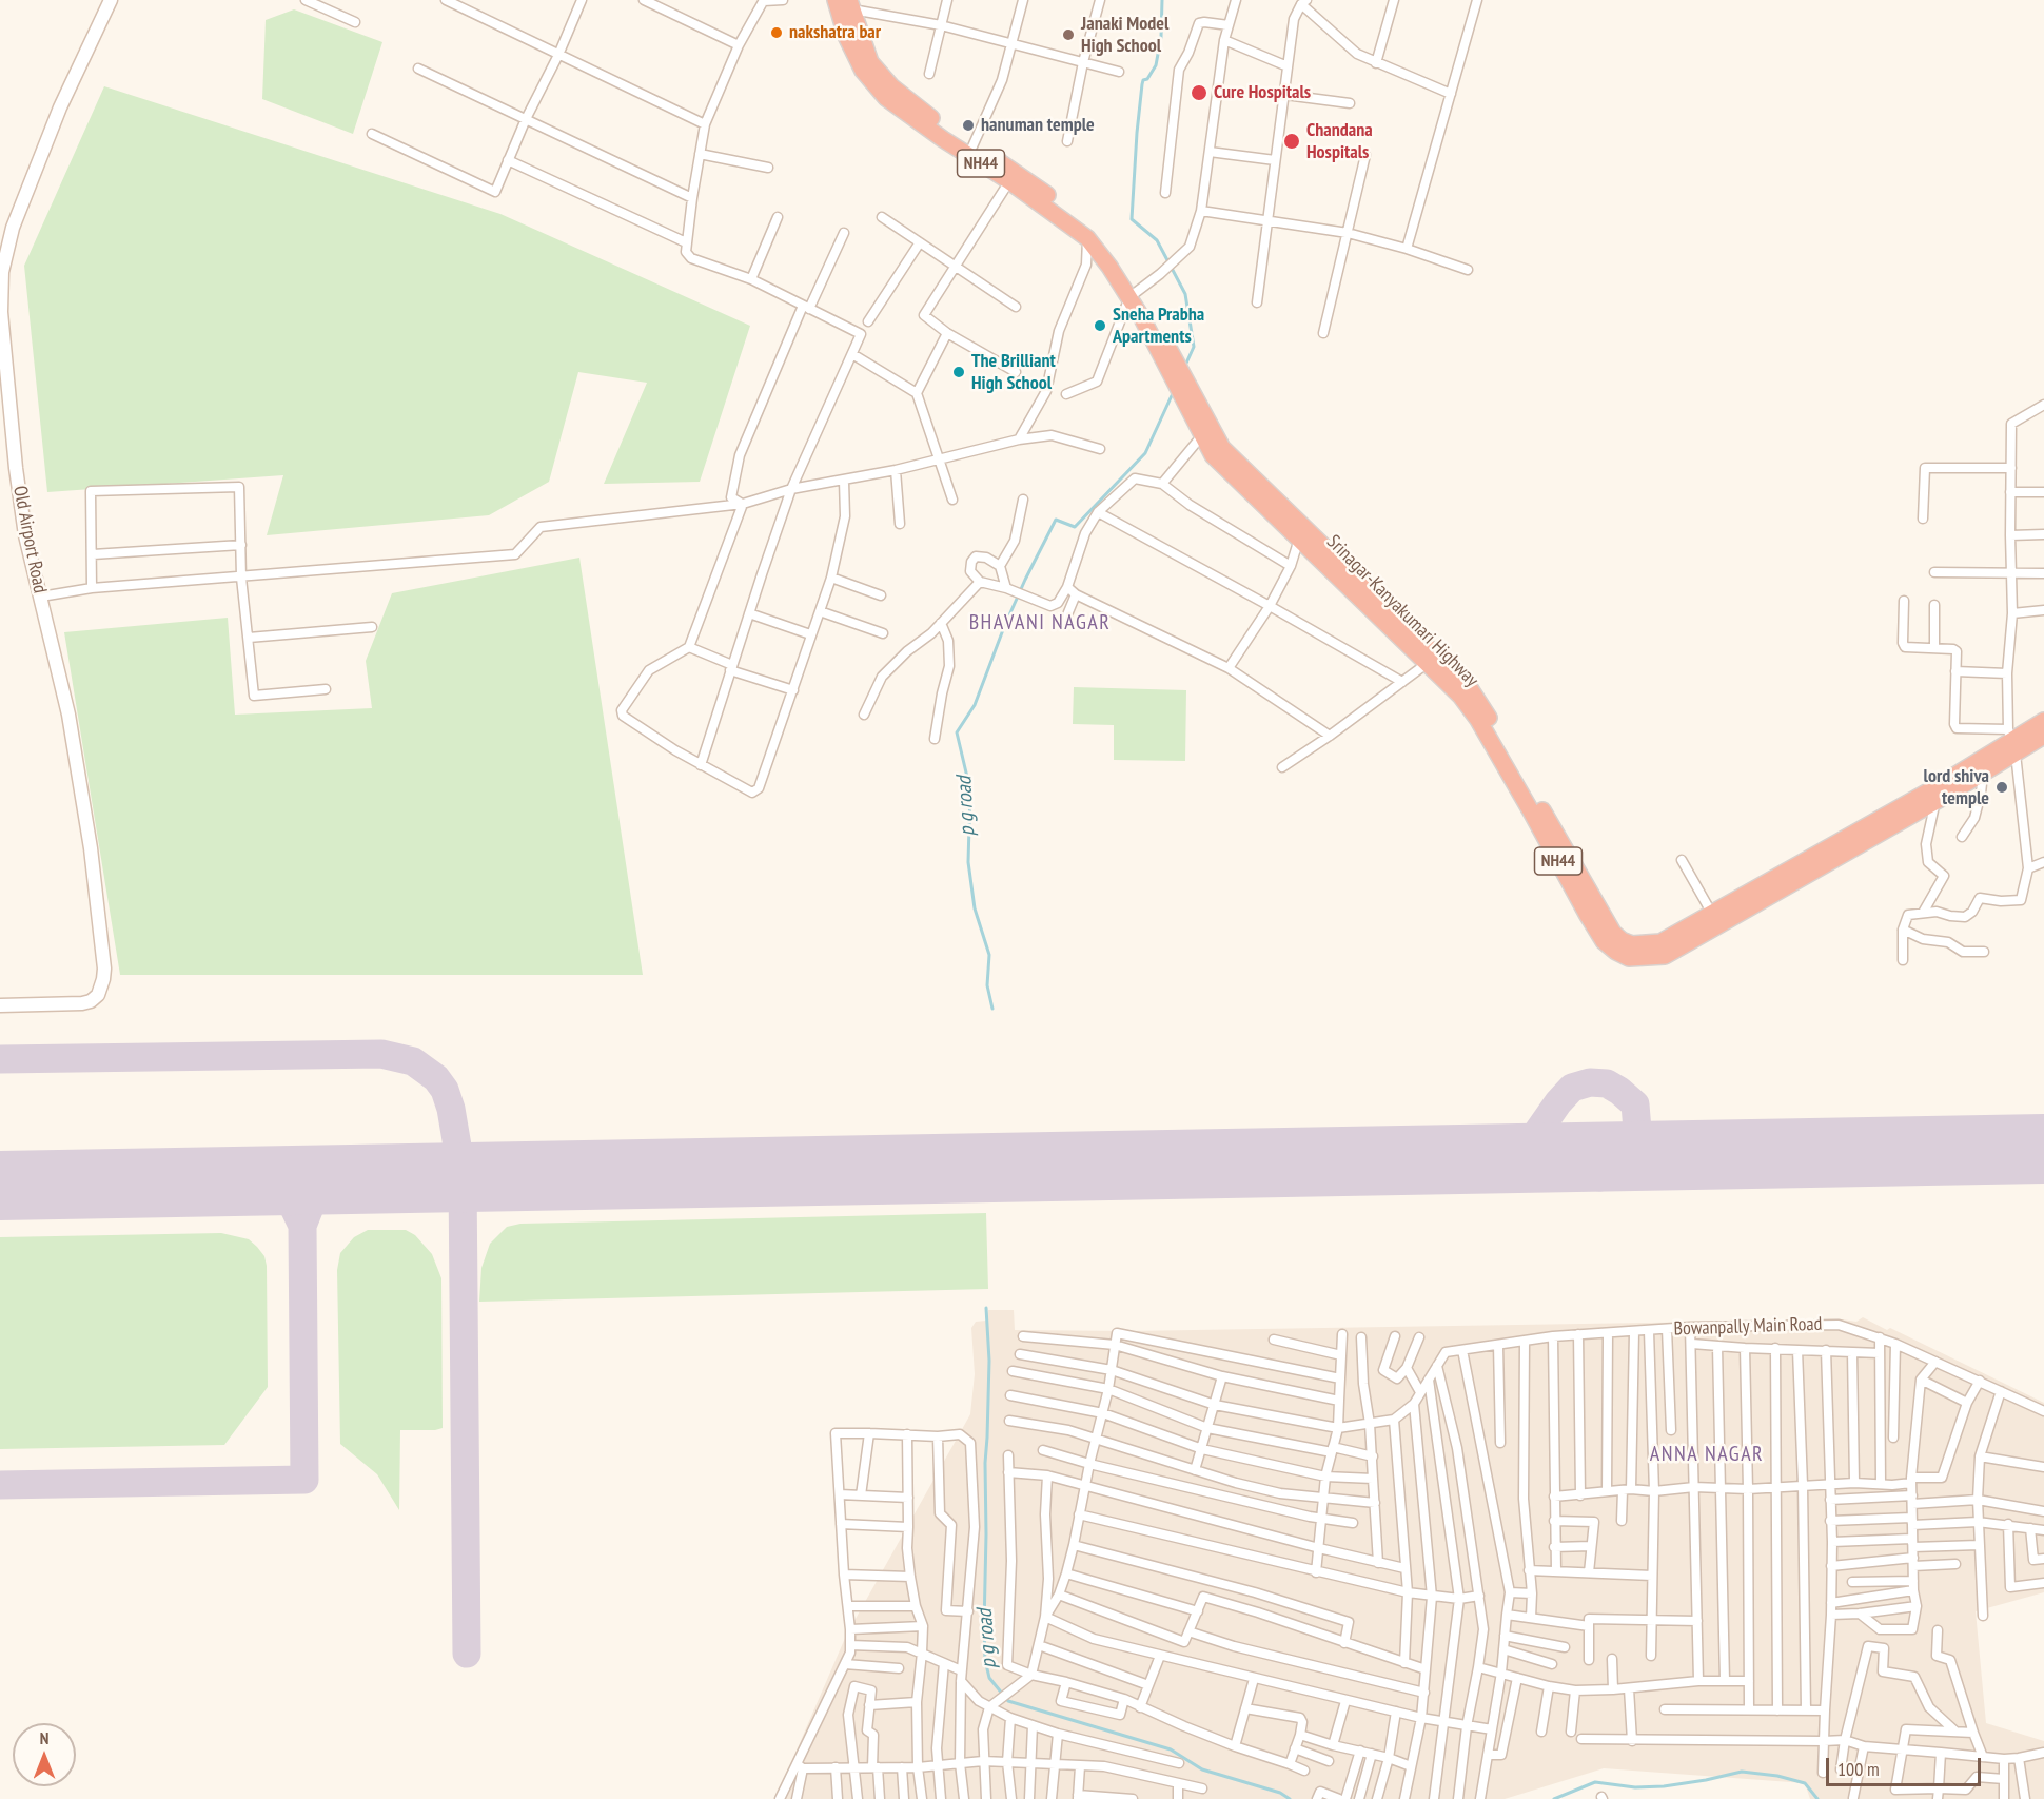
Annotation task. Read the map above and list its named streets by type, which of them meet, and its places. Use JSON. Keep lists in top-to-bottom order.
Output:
{
  "streets": {
    "highway": ["NH44", "Srinagar-Kanyakumari Highway"],
    "main road": ["Old Airport Road"],
    "street": ["Bowanpally Main Road"]
  },
  "districts": ["BHAVANI NAGAR", "ANNA NAGAR"],
  "water": ["p g road"],
  "places": [
    "nakshatra bar",
    "Janaki Model High School",
    "Cure Hospitals",
    "hanuman temple",
    "Chandana Hospitals",
    "Sneha Prabha Apartments",
    "The Brilliant High School",
    "lord shiva temple"
  ],
  "scale_bar": "100 m",
  "north": "top"
}
